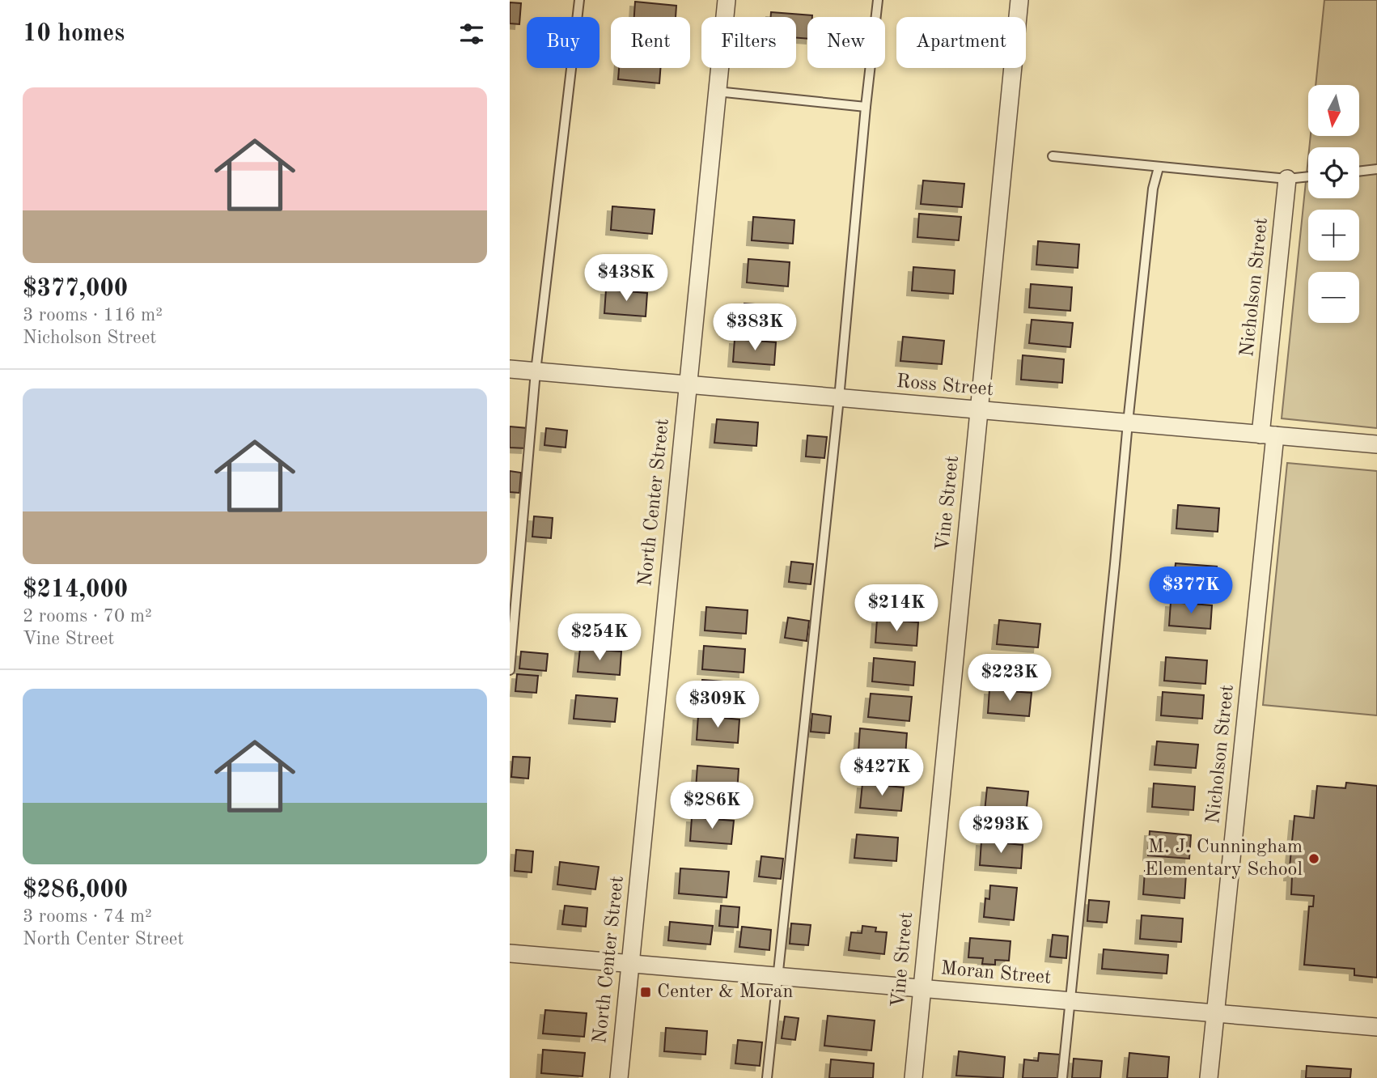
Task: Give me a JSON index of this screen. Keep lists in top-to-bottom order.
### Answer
{
  "streets": {
    "street": [
      "Nicholson Street",
      "Ross Street",
      "North Center Street",
      "Vine Street",
      "Moran Street"
    ]
  },
  "crossings": [
    ["Nicholson Street", "Ross Street"],
    ["Nicholson Street", "Moran Street"],
    ["Ross Street", "North Center Street"],
    ["Ross Street", "Vine Street"],
    ["North Center Street", "Moran Street"],
    ["Vine Street", "Moran Street"]
  ],
  "places": {
    "other": ["M. J. Cunningham Elementary School"],
    "transit": ["Center & Moran"]
  },
  "north": "bottom",
  "page": {
    "heading": "10 homes",
    "chip": [
      "Buy",
      "Rent",
      "Filters",
      "New",
      "Apartment"
    ],
    "list": [
      {
        "name": "$377,000",
        "note": "3 rooms · 116 m² · Nicholson Street"
      },
      {
        "name": "$214,000",
        "note": "2 rooms · 70 m² · Vine Street"
      },
      {
        "name": "$286,000",
        "note": "3 rooms · 74 m² · North Center Street"
      }
    ],
    "map_buttons": ["+", "−"],
    "price": [
      "$438K",
      "$383K",
      "$377K",
      "$214K",
      "$254K",
      "$223K",
      "$309K",
      "$427K",
      "$286K",
      "$293K"
    ]
  }
}
